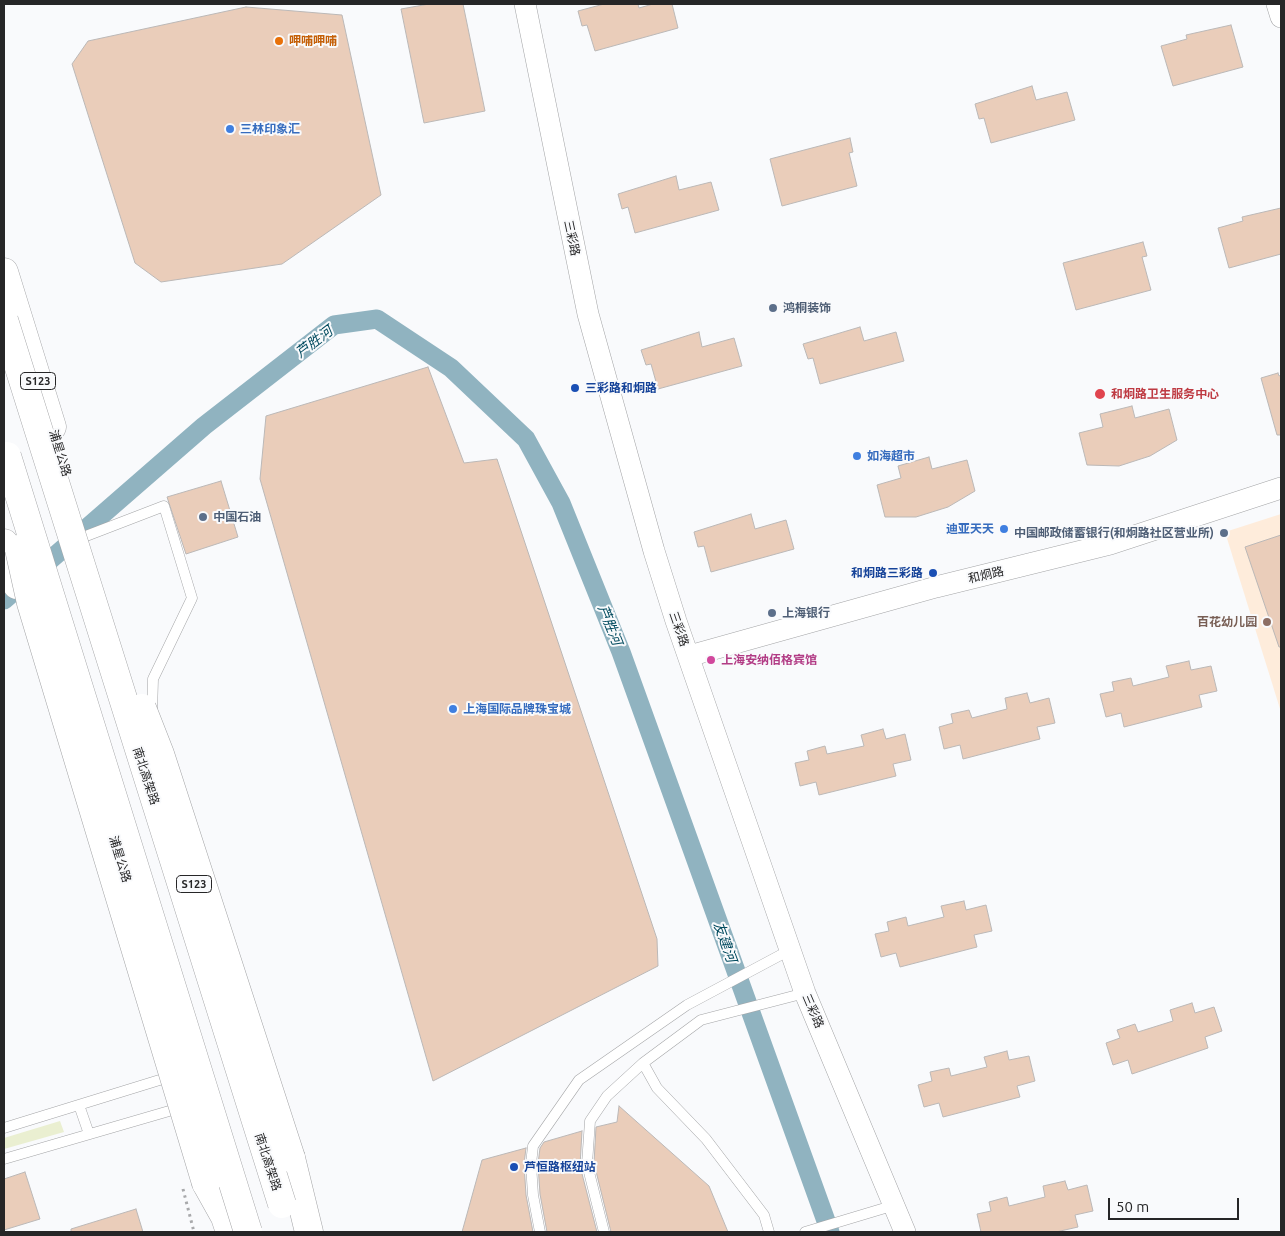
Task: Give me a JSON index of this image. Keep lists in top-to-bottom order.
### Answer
{
  "streets": {
    "main road": ["S123", "浦星公路", "南北高架路"],
    "street": ["三彩路", "和炯路"]
  },
  "crossings": [
    ["三彩路", "和炯路"]
  ],
  "water": ["芦胜河", "友建河"],
  "places": [
    "呷哺呷哺",
    "三林印象汇",
    "鸿桐装饰",
    "三彩路和炯路",
    "和炯路卫生服务中心",
    "如海超市",
    "中国石油",
    "迪亚天天",
    "中国邮政储蓄银行(和炯路社区营业所)",
    "和炯路三彩路",
    "上海银行",
    "百花幼儿园",
    "上海安纳佰格宾馆",
    "上海国际品牌珠宝城",
    "芦恒路枢纽站"
  ],
  "scale_bar": "50 m"
}
